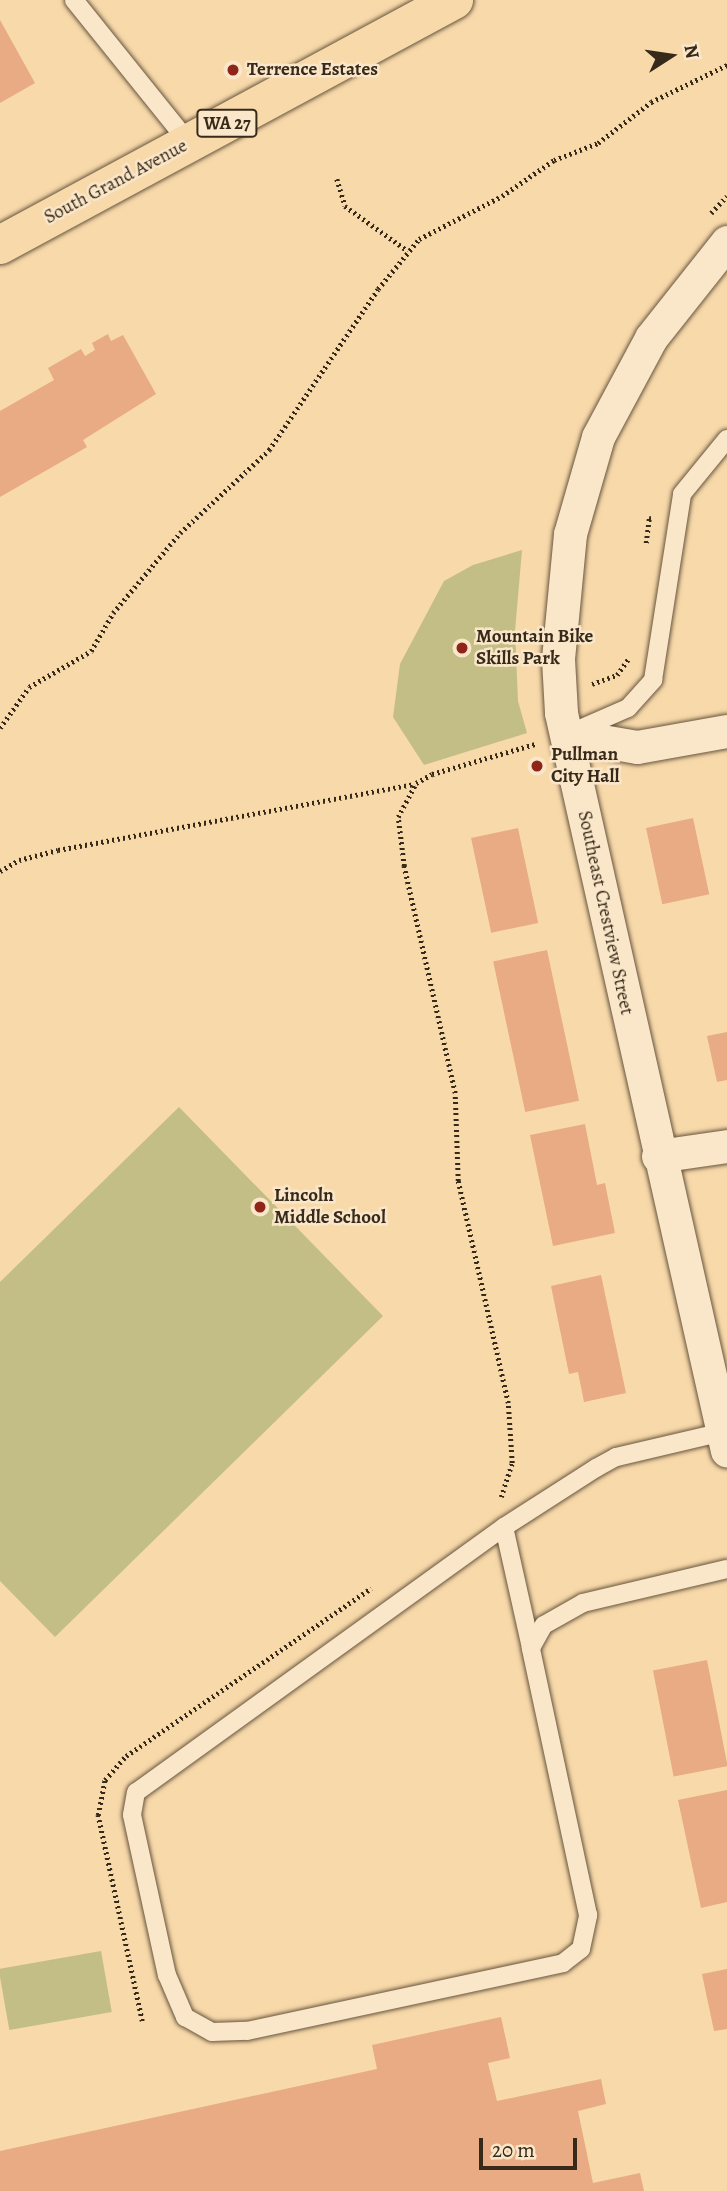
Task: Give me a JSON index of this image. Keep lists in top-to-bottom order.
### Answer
{
  "streets": {
    "main road": ["WA 27", "South Grand Avenue"],
    "street": ["Southeast Crestview Street"]
  },
  "places": [
    "Terrence Estates",
    "Mountain Bike Skills Park",
    "Pullman City Hall",
    "Lincoln Middle School"
  ],
  "scale_bar": "20 m",
  "north": "right"
}
